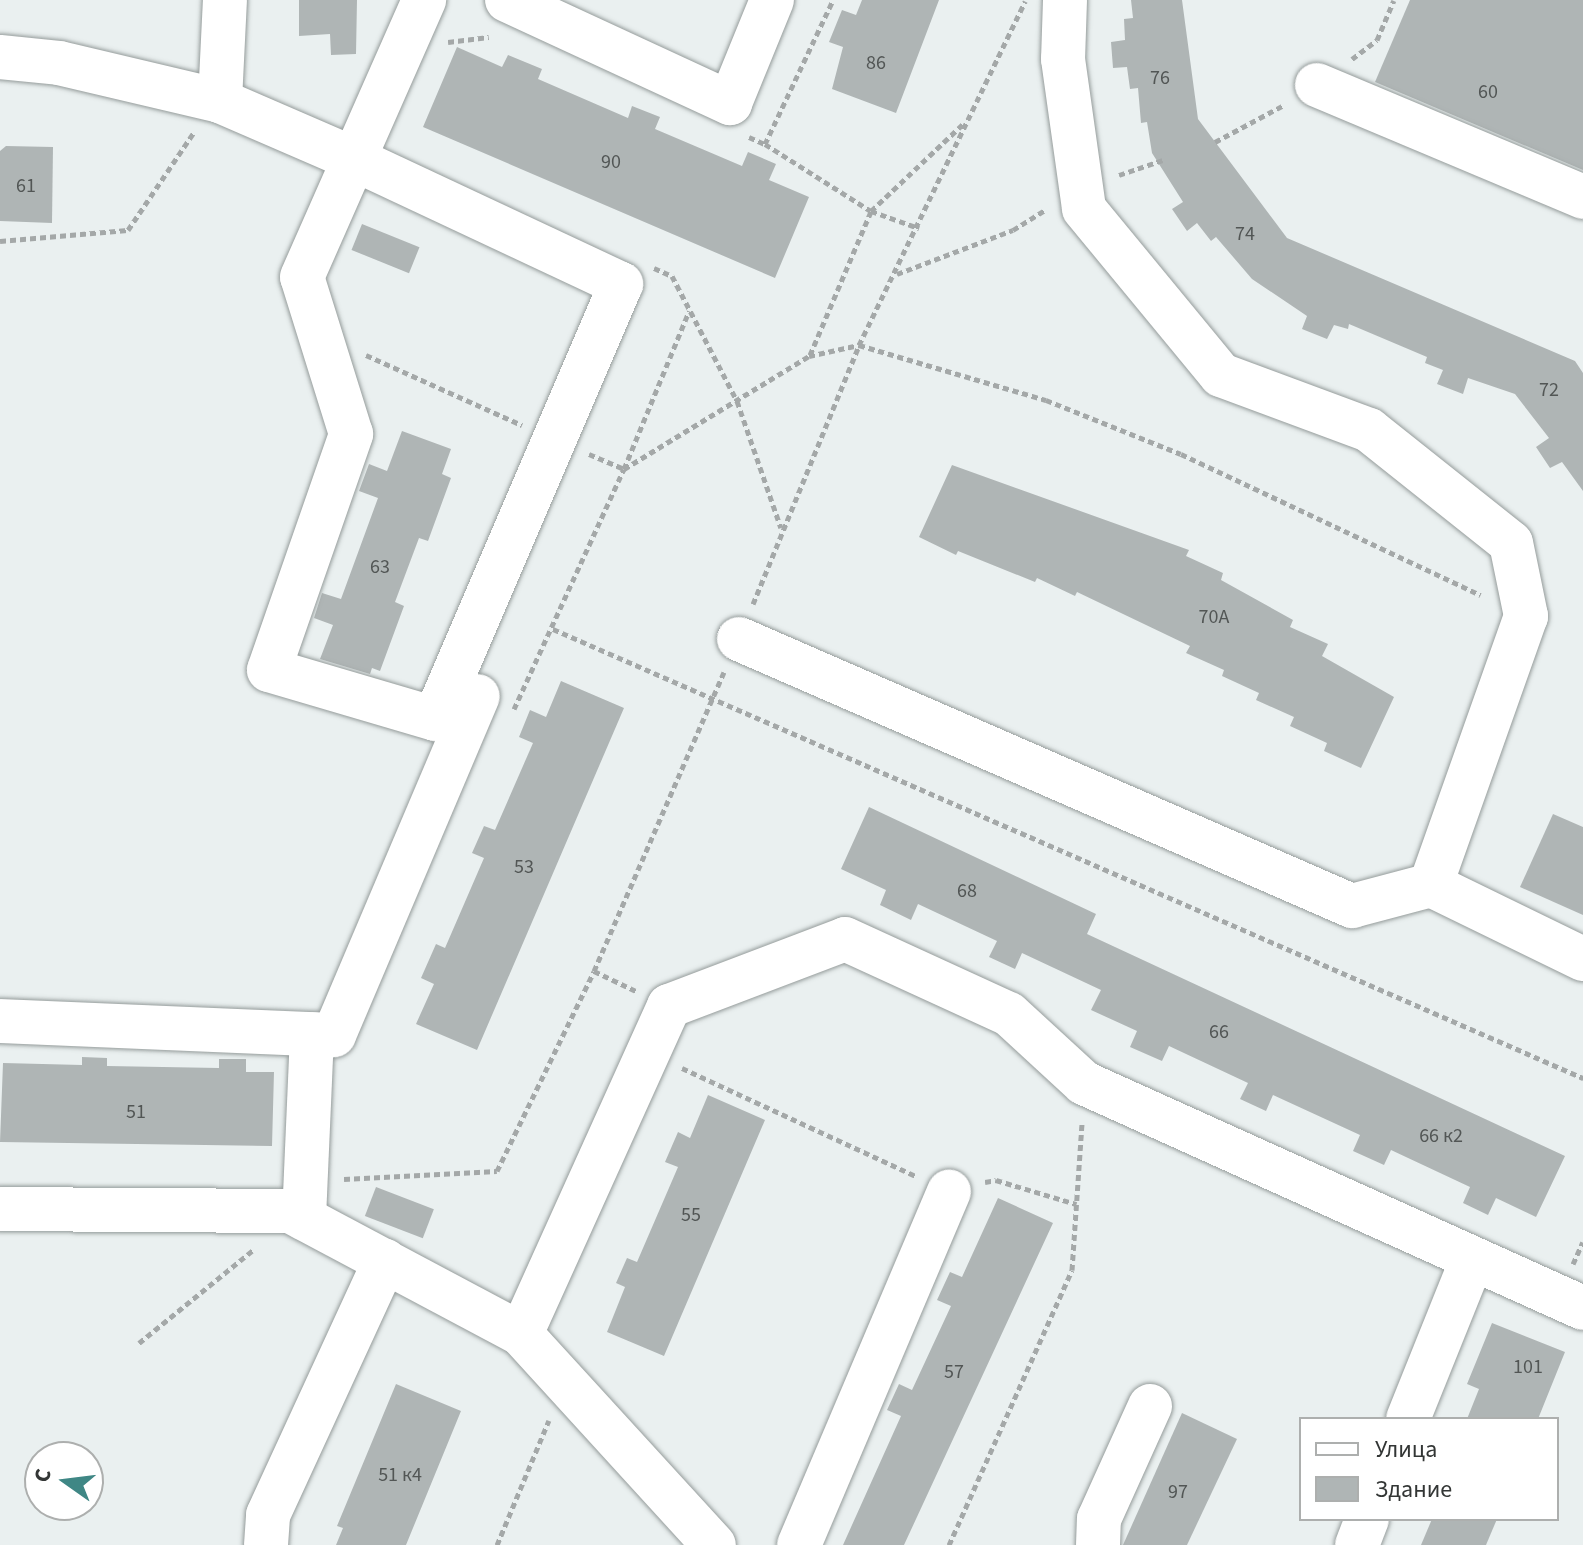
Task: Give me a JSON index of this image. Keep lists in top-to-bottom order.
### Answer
{
  "house_numbers": [
    "86",
    "76",
    "60",
    "90",
    "61",
    "74",
    "72",
    "63",
    "70А",
    "53",
    "68",
    "66",
    "51",
    "66 к2",
    "55",
    "101",
    "57",
    "51 к4",
    "97"
  ],
  "legend": ["Улица", "Здание"],
  "north": "left"
}
